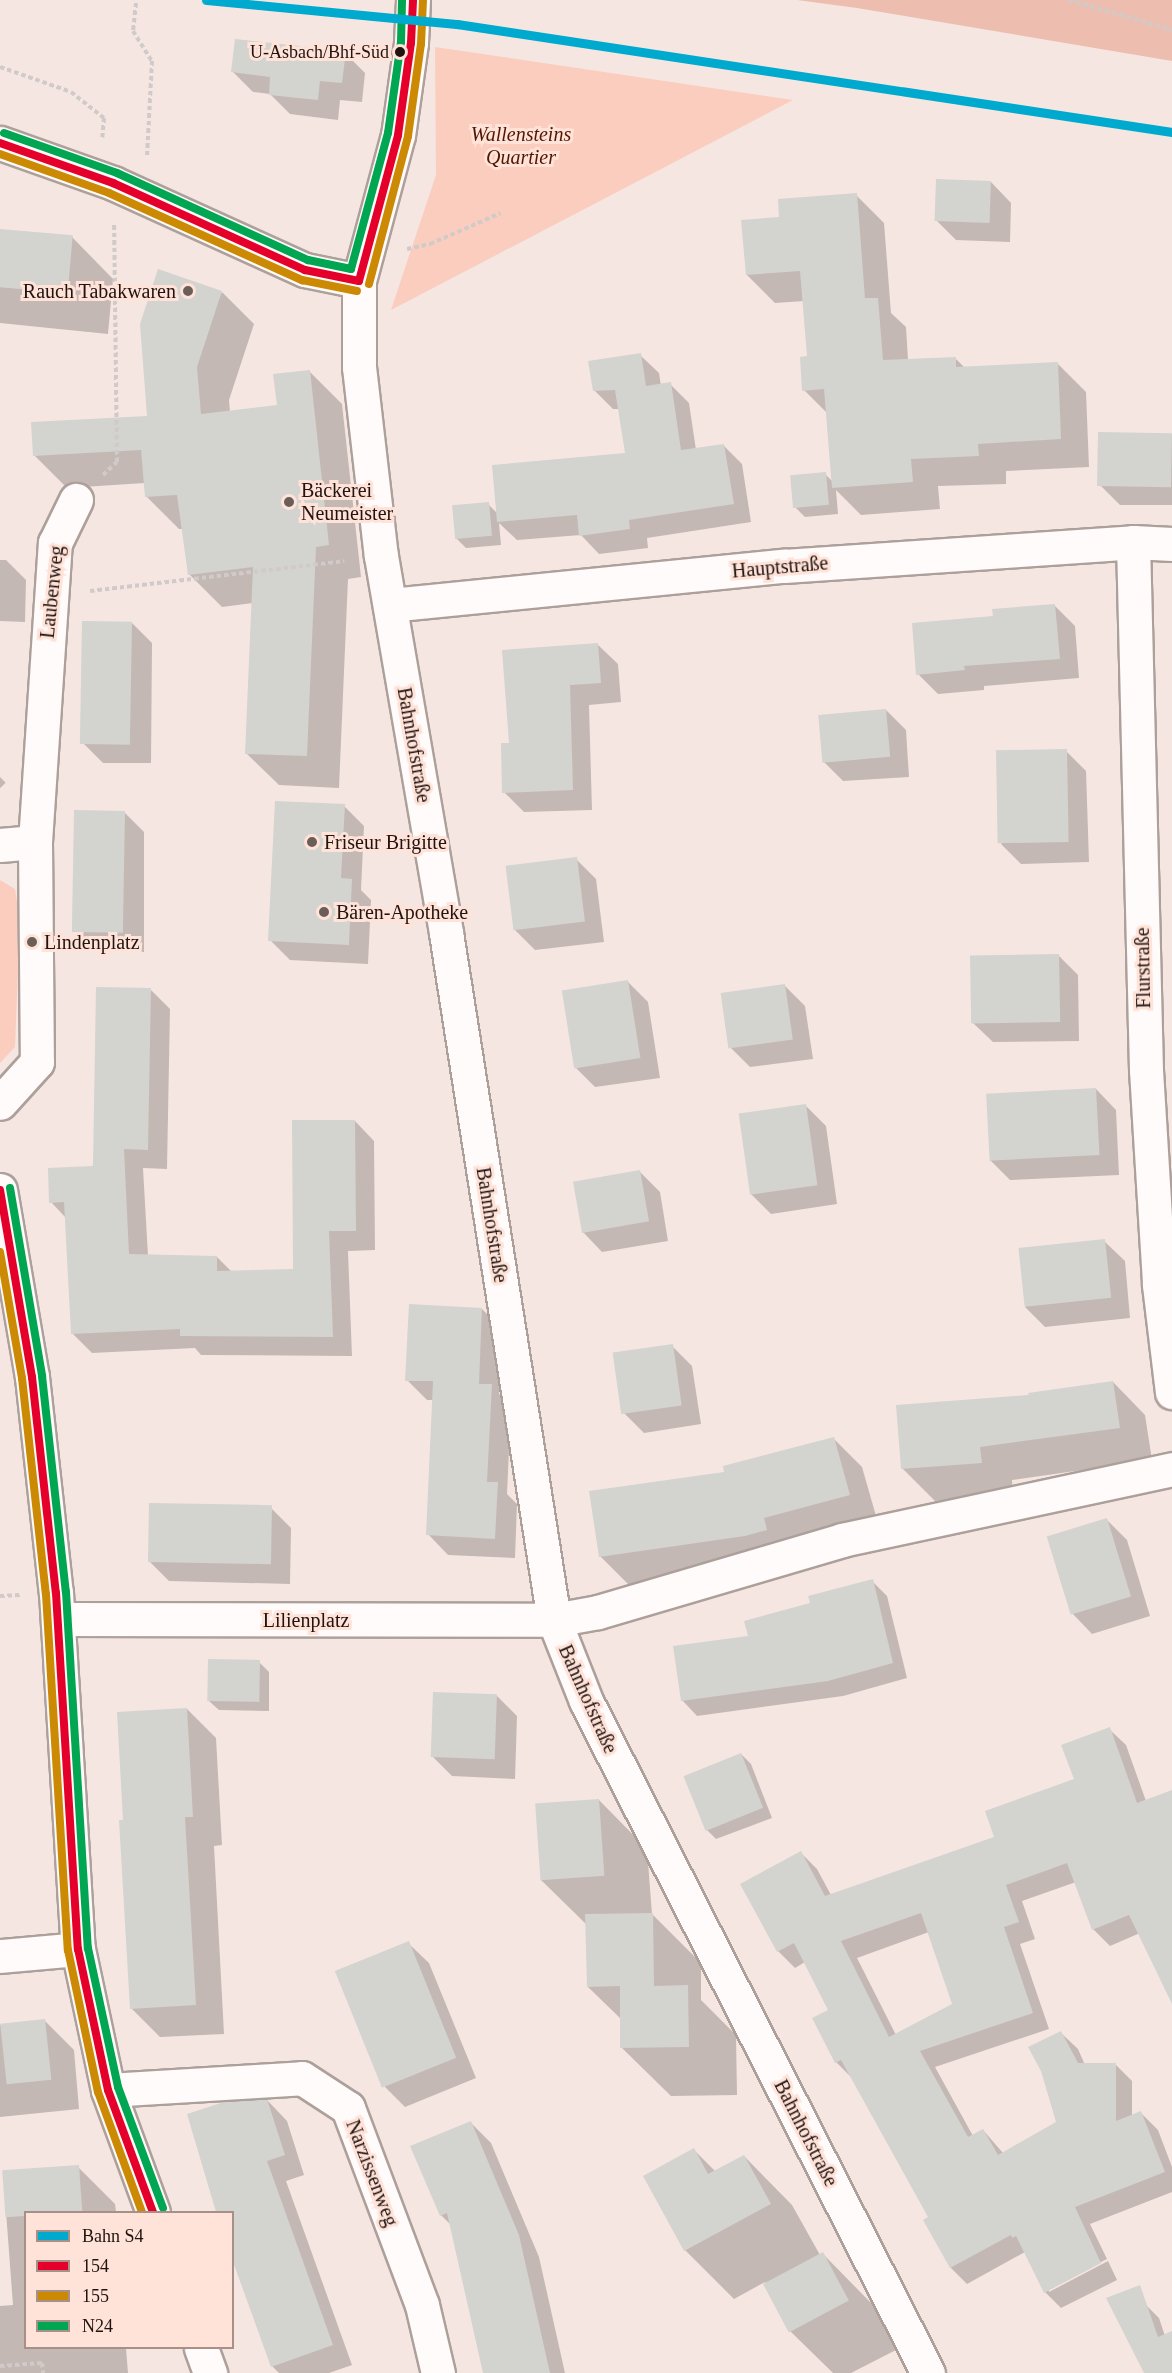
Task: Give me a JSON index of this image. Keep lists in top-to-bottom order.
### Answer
{
  "streets": {
    "street": [
      "Hauptstraße",
      "Laubenweg",
      "Bahnhofstraße",
      "Flurstraße",
      "Lilienplatz",
      "Narzissenweg"
    ]
  },
  "crossings": [
    ["Hauptstraße", "Bahnhofstraße"],
    ["Hauptstraße", "Flurstraße"],
    ["Bahnhofstraße", "Lilienplatz"]
  ],
  "parks": ["Wallensteins Quartier"],
  "places": [
    "U-Asbach/Bhf-Süd",
    "Rauch Tabakwaren",
    "Bäckerei Neumeister",
    "Friseur Brigitte",
    "Bären-Apotheke",
    "Lindenplatz"
  ],
  "lines": [
    "rail line S4",
    "transit line 154",
    "transit line 155",
    "transit line N24"
  ],
  "legend": [
    "Bahn S4",
    "154",
    "155",
    "N24"
  ]
}
